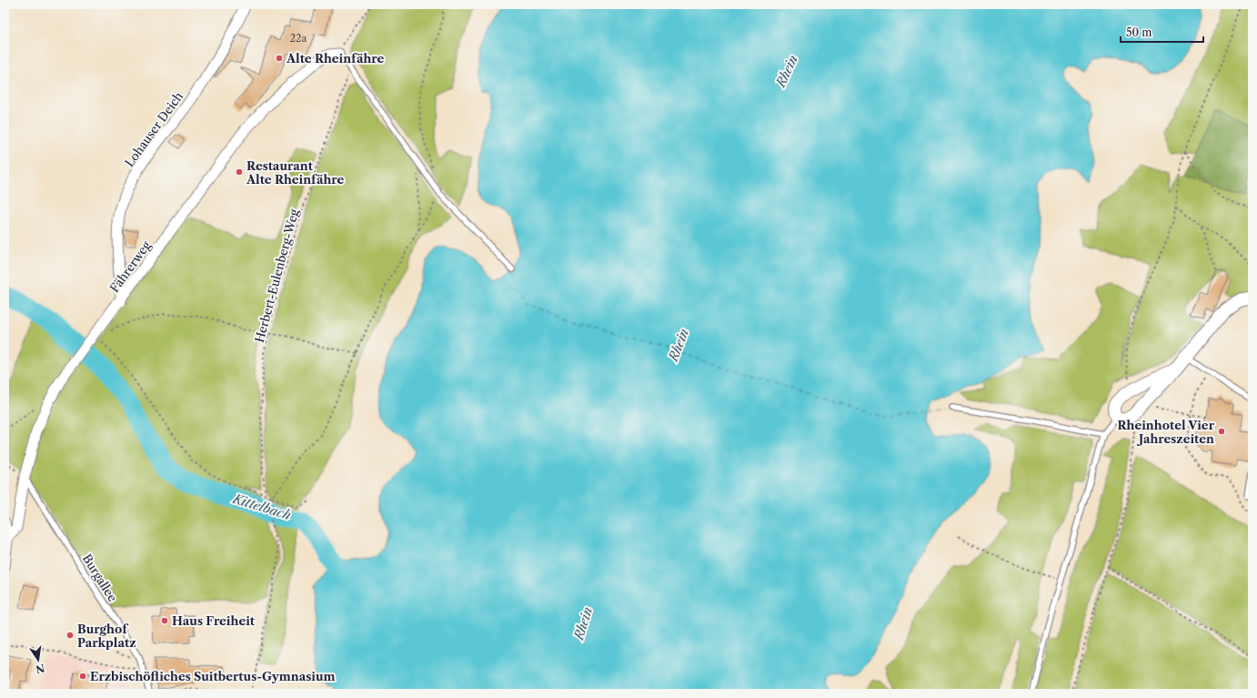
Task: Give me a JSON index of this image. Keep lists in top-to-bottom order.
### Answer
{
  "streets": {
    "street": ["Lohauser Deich", "Fährerweg"],
    "lane": ["Burgallee"],
    "path": ["Herbert-Eulenberg-Weg"]
  },
  "crossings": [
    ["Lohauser Deich", "Fährerweg"],
    ["Fährerweg", "Burgallee"]
  ],
  "water": ["Rhein", "Kittelbach"],
  "places": [
    "Alte Rheinfähre",
    "Restaurant Alte Rheinfähre",
    "Rheinhotel Vier Jahreszeiten",
    "Haus Freiheit",
    "Burghof Parkplatz",
    "Erzbischöfliches Suitbertus-Gymnasium"
  ],
  "house_numbers": ["22a"],
  "scale_bar": "50 m",
  "north": "bottom"
}
